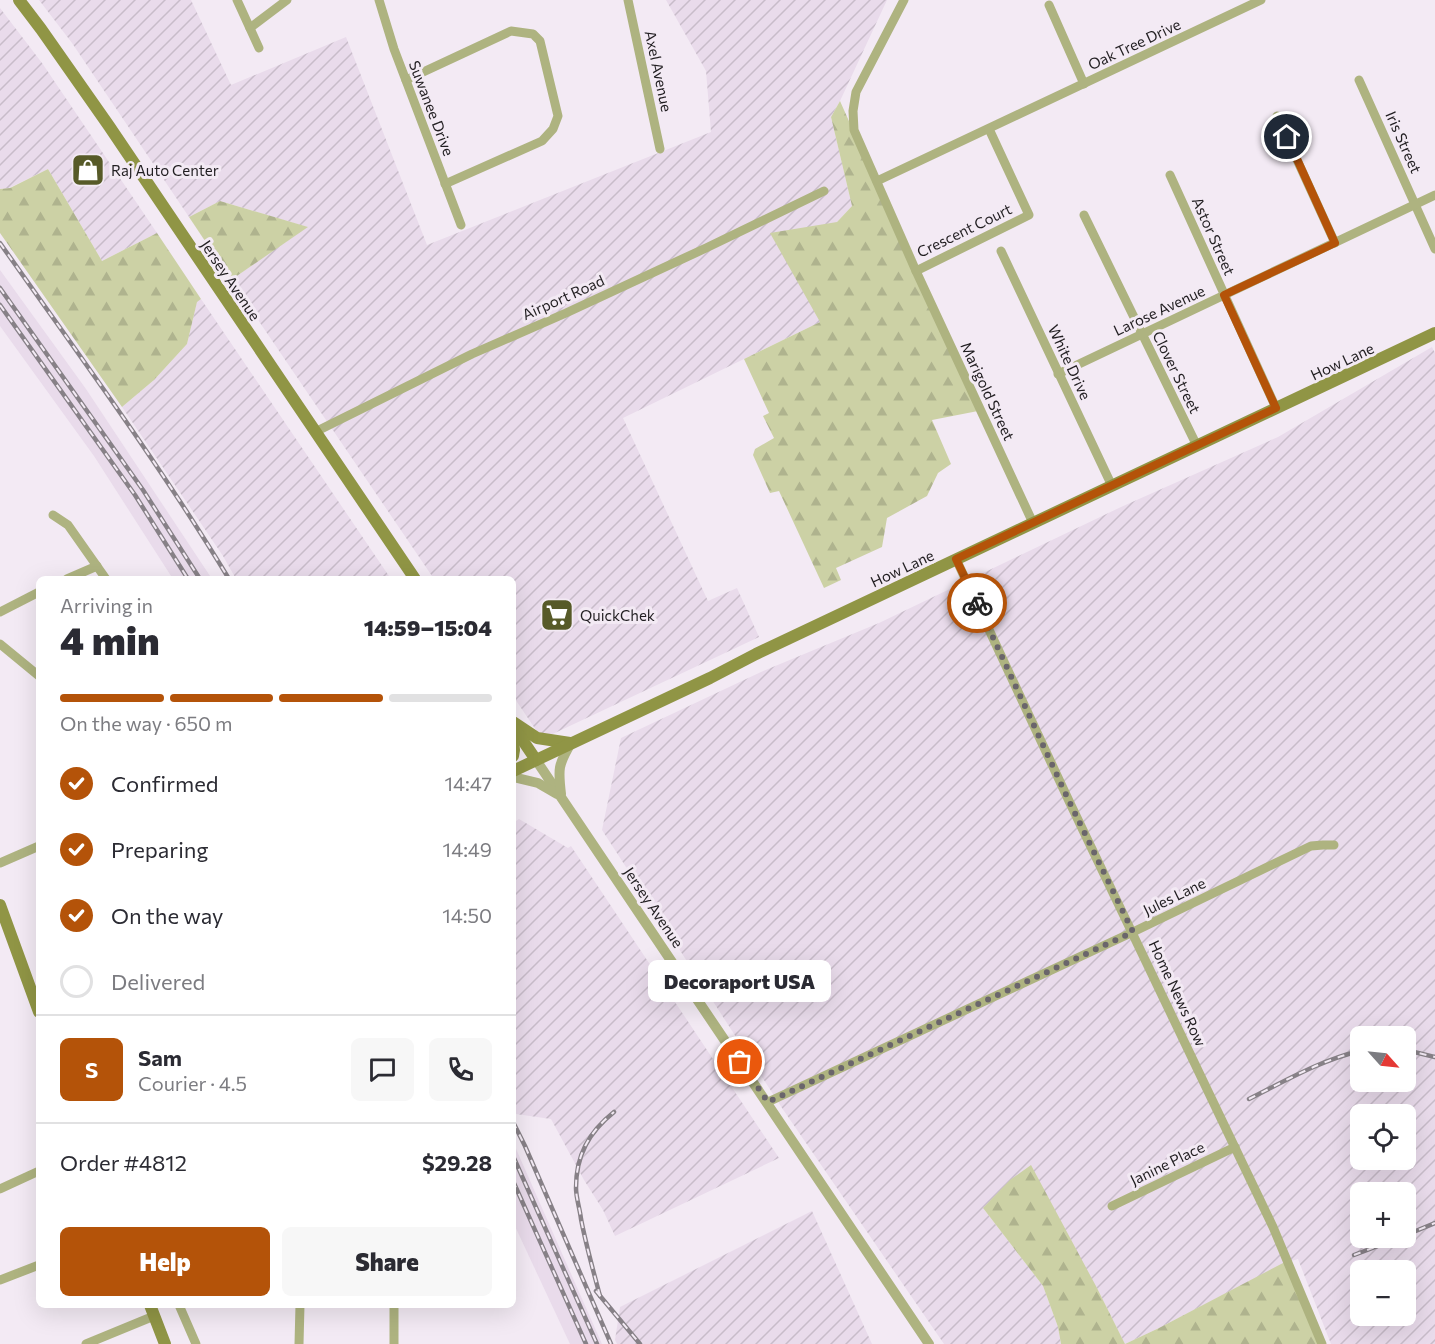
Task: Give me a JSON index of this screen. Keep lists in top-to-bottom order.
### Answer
{
  "streets": {
    "main road": ["Jersey Avenue", "How Lane"],
    "street": [
      "Oak Tree Drive",
      "Axel Avenue",
      "Suwanee Drive",
      "Iris Street",
      "Crescent Court",
      "Astor Street",
      "Airport Road",
      "Larose Avenue",
      "White Drive",
      "Clover Street",
      "Marigold Street",
      "Jules Lane",
      "Home News Row",
      "Janine Place"
    ]
  },
  "crossings": [
    ["Iris Street", "Larose Avenue"],
    ["Crescent Court", "Marigold Street"],
    ["Astor Street", "Larose Avenue"],
    ["Astor Street", "How Lane"],
    ["Jersey Avenue", "Airport Road"],
    ["Jersey Avenue", "How Lane"],
    ["Jersey Avenue", "Jules Lane"],
    ["Larose Avenue", "White Drive"],
    ["Larose Avenue", "Clover Street"],
    ["How Lane", "White Drive"],
    ["How Lane", "Clover Street"],
    ["How Lane", "Marigold Street"],
    ["How Lane", "Home News Row"],
    ["Jules Lane", "Home News Row"],
    ["Home News Row", "Janine Place"]
  ],
  "places": {
    "shop": ["Raj Auto Center"],
    "supermarket": ["QuickChek"],
    "other": ["Decoraport USA"]
  },
  "north": "bottom right",
  "page": {
    "heading": ["4 min", "Arriving in", "14:59–15:04"],
    "panel": [
      "Sam",
      "Courier · 4.5",
      "Order #4812",
      "$29.28"
    ],
    "bar": "On the way · 650 m",
    "list": [
      ["Confirmed", "14:47"],
      ["Preparing", "14:49"],
      ["On the way", "14:50"],
      "Delivered"
    ],
    "bubble": "Decoraport USA",
    "map_buttons": ["+", "−"],
    "round": "S",
    "buttons": ["Help", "Share"]
  }
}
